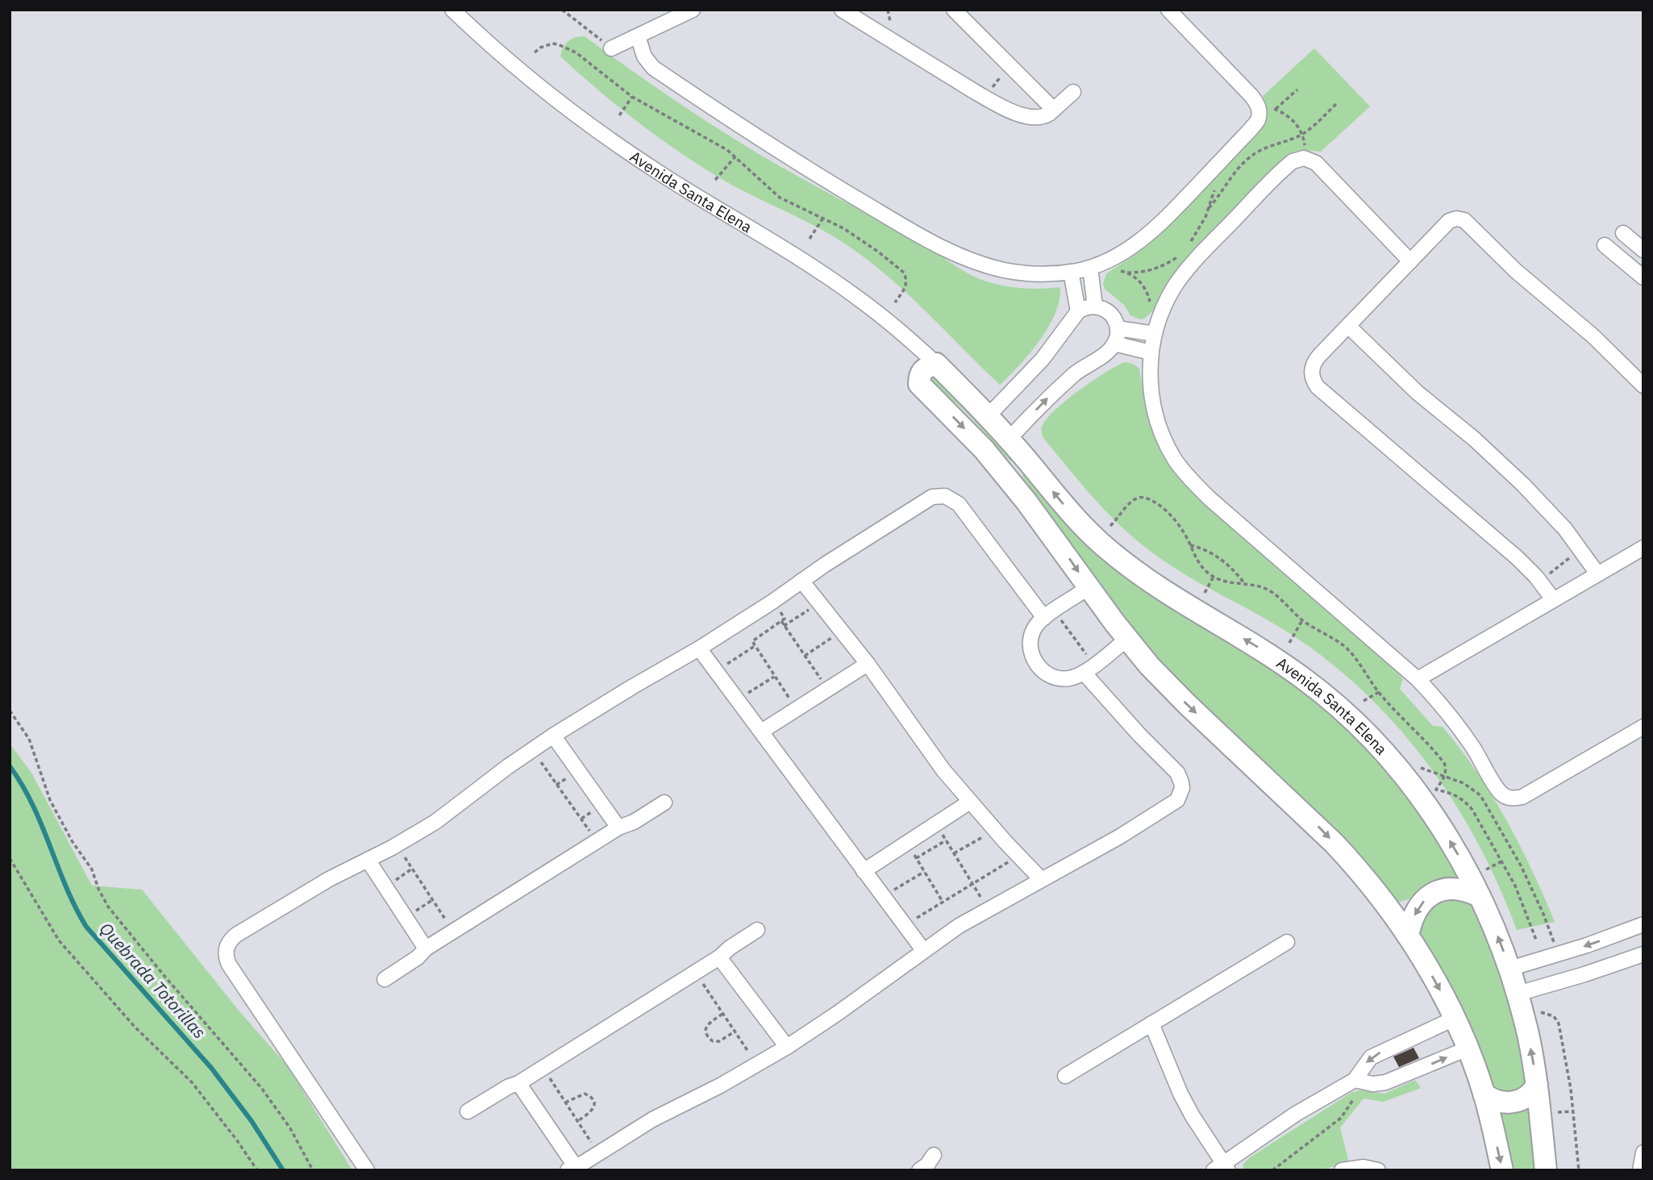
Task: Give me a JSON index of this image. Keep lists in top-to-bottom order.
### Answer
{
  "streets": {
    "street": ["Avenida Santa Elena"]
  },
  "water": ["Quebrada Totorillas"]
}
